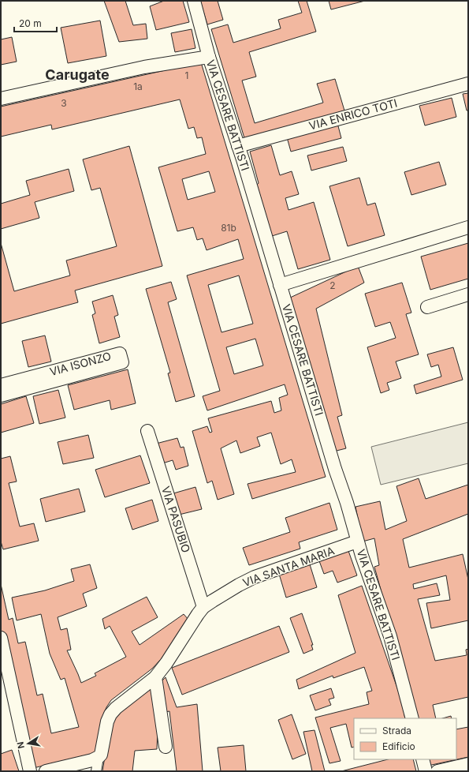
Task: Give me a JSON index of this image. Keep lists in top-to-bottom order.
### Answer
{
  "streets": {
    "street": [
      "VIA ENRICO TOTI",
      "VIA CESARE BATTISTI",
      "VIA ISONZO",
      "VIA PASUBIO",
      "VIA SANTA MARIA"
    ]
  },
  "crossings": [
    ["VIA ENRICO TOTI", "VIA CESARE BATTISTI"],
    ["VIA CESARE BATTISTI", "VIA SANTA MARIA"],
    ["VIA PASUBIO", "VIA SANTA MARIA"]
  ],
  "districts": ["Carugate"],
  "house_numbers": [
    "1",
    "1a",
    "3",
    "81b",
    "2"
  ],
  "legend": ["Strada", "Edificio"],
  "scale_bar": "20 m",
  "north": "left"
}
